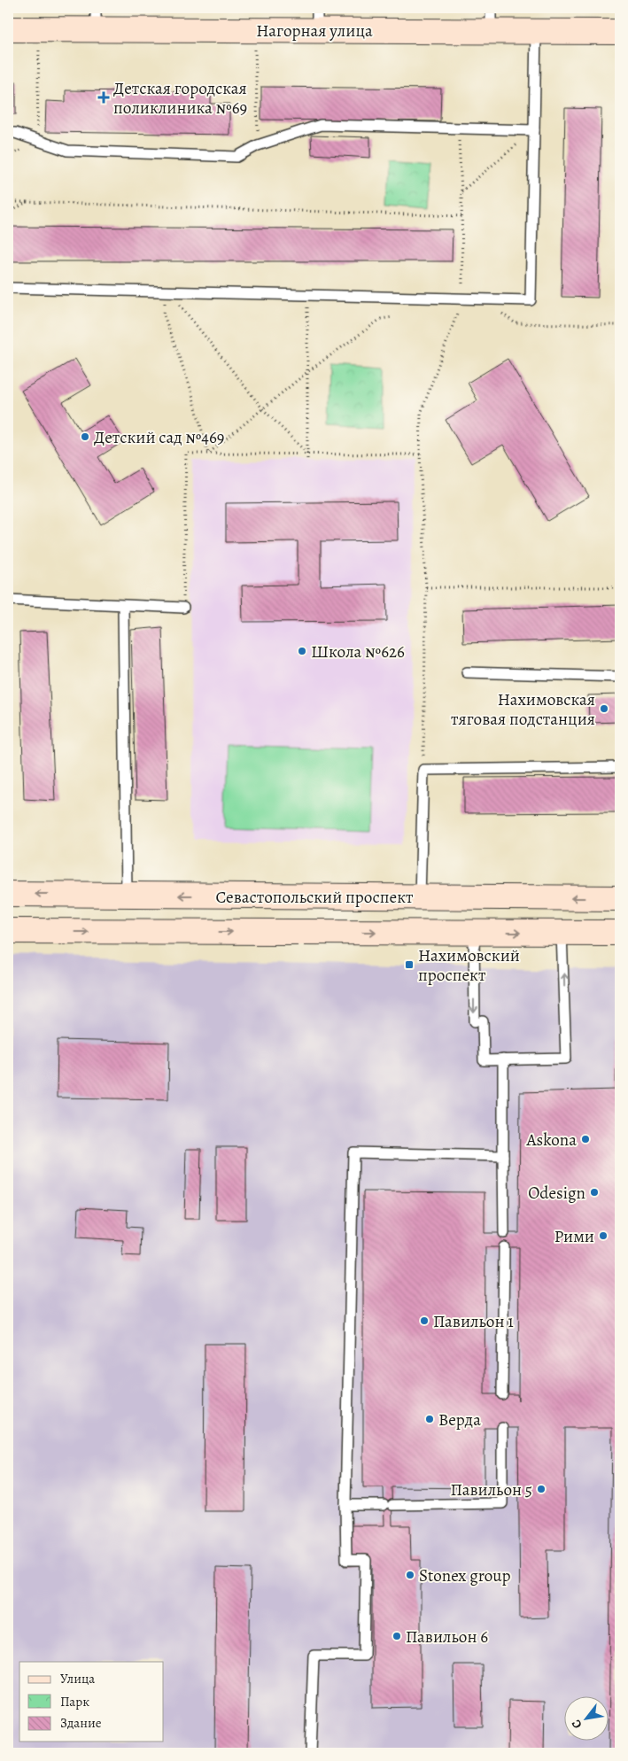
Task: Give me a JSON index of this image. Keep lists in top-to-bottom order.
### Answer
{
  "streets": {
    "main road": ["Нагорная улица", "Севастопольский проспект"]
  },
  "places": {
    "health": ["Детская городская поликлиника №69"],
    "other": [
      "Детский сад №469",
      "Школа №626",
      "Нахимовская тяговая подстанция",
      "Askona",
      "Odesign",
      "Рими",
      "Павильон 1",
      "Верда",
      "Павильон 5",
      "Stonex group",
      "Павильон 6"
    ],
    "transit": ["Нахимовский проспект"]
  },
  "legend": ["Улица", "Парк", "Здание"],
  "north": "bottom left"
}
